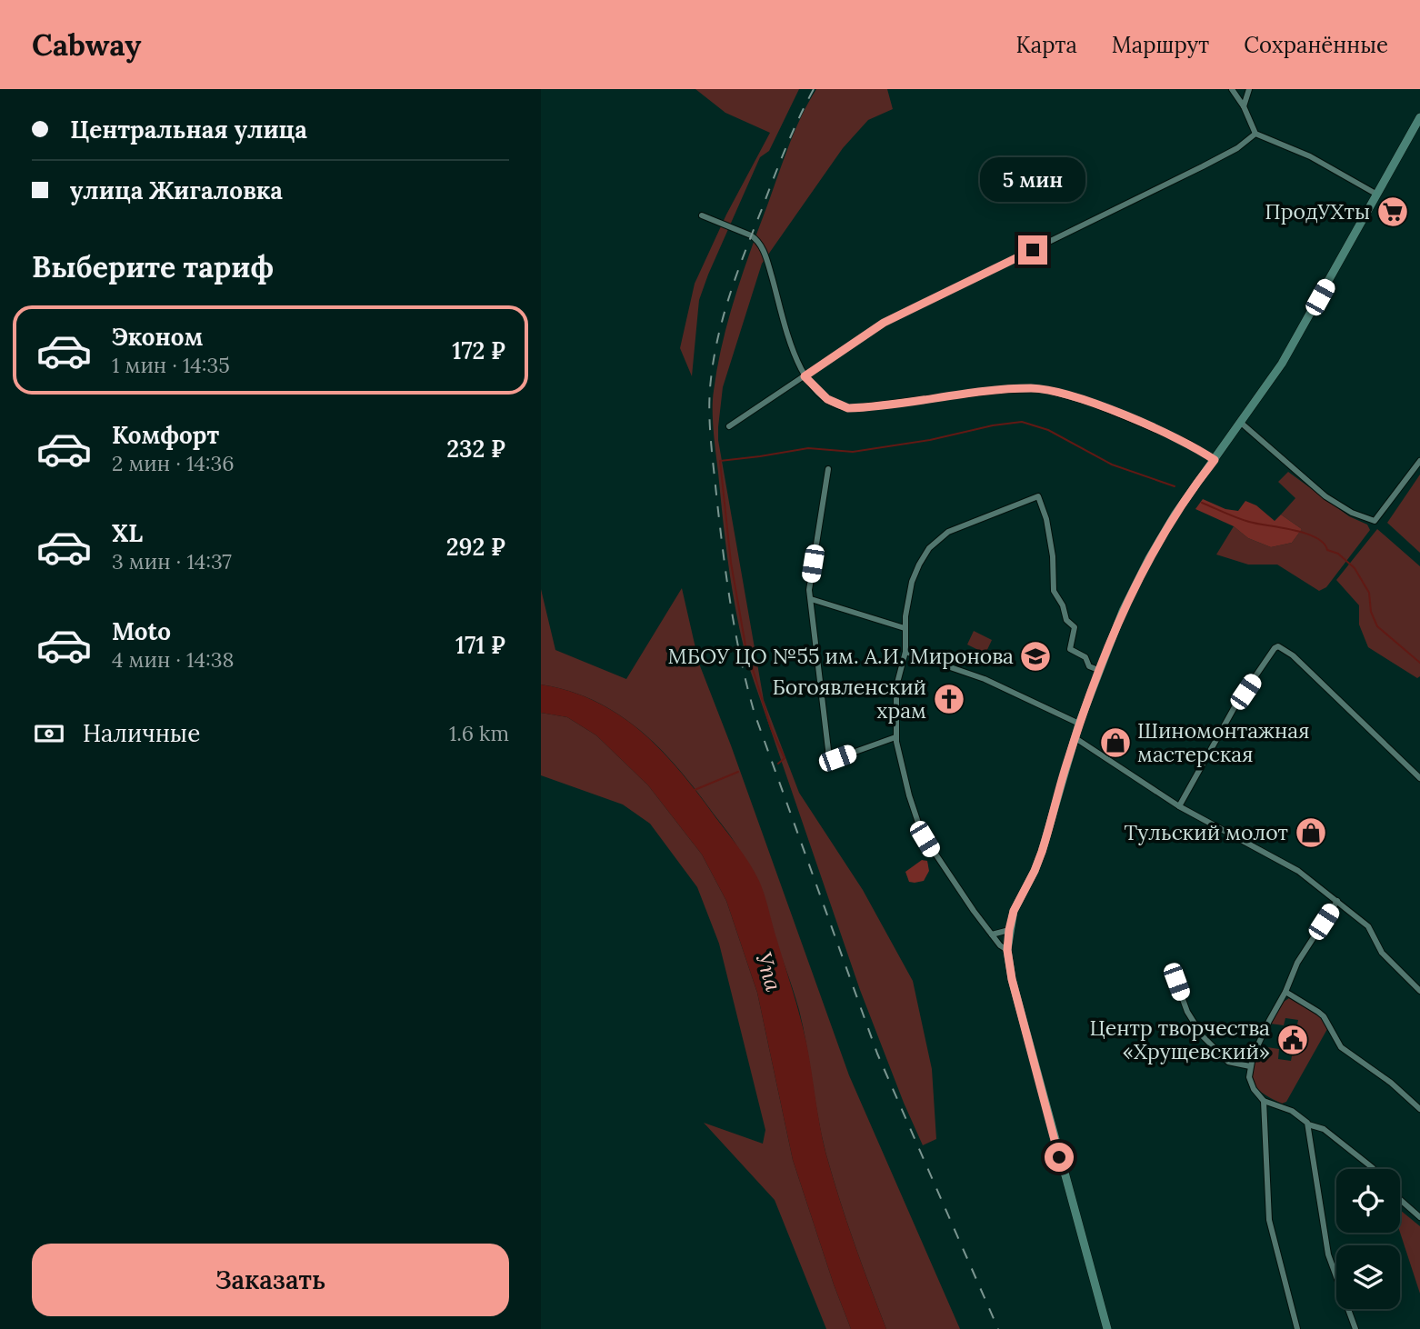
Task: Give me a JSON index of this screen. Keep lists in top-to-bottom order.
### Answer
{
  "water": ["Упа"],
  "places": {
    "supermarket": ["ПродУХты"],
    "school or university": ["МБОУ ЦО №55 им. А.И. Миронова"],
    "church": ["Богоявленский храм"],
    "shop": ["Шиномонтажная мастерская", "Тульский молот"],
    "public building": ["Центр творчества «Хрущевский»"]
  },
  "page": {
    "header": "Cabway",
    "nav": ["Карта", "Маршрут", "Сохранённые"],
    "banner": ["Центральная улица", "улица Жигаловка"],
    "bubble": "5 мин",
    "heading": "Выберите тариф",
    "list": [
      {
        "name": "Эконом",
        "note": "1 мин · 14:35",
        "value": "172 ₽"
      },
      {
        "name": "Комфорт",
        "note": "2 мин · 14:36",
        "value": "232 ₽"
      },
      {
        "name": "XL",
        "note": "3 мин · 14:37",
        "value": "292 ₽"
      },
      {
        "name": "Moto",
        "note": "4 мин · 14:38",
        "value": "171 ₽"
      }
    ],
    "pay": ["Наличные", "1.6 km"],
    "buttons": "Заказать"
  }
}
